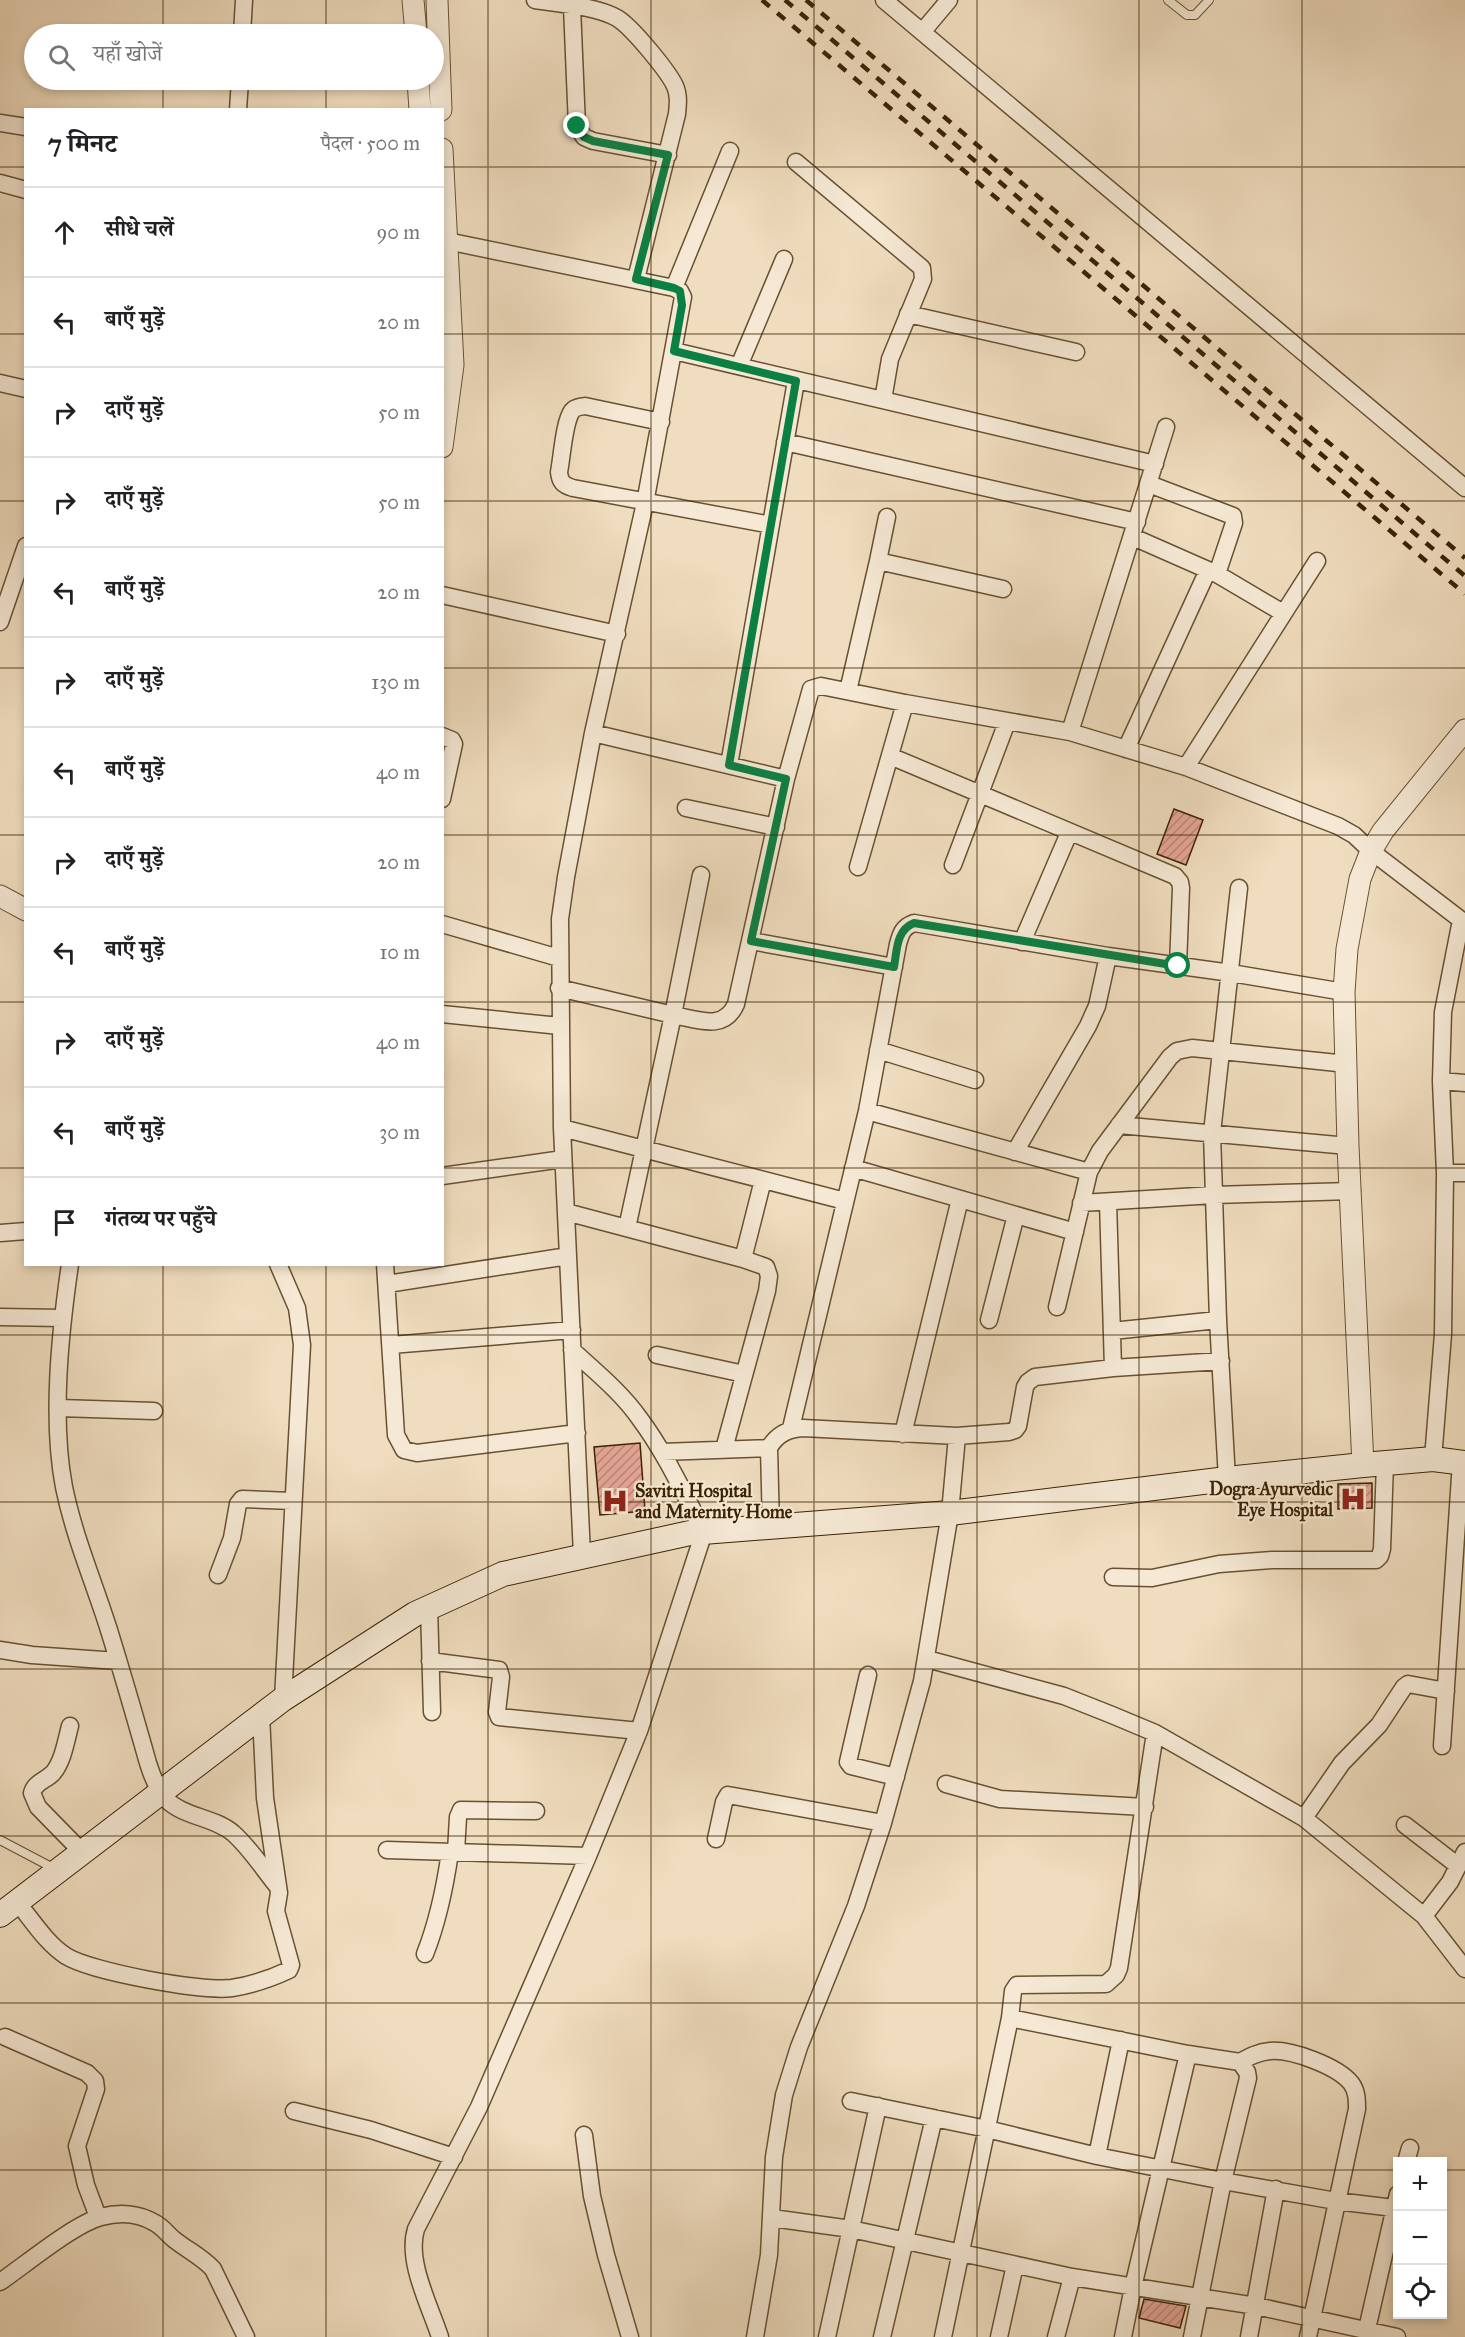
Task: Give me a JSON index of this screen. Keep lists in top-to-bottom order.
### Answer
{
  "places": {
    "hospital": ["Dogra Ayurvedic Eye Hospital", "Savitri Hospital and Maternity Home"]
  },
  "page": {
    "search": "यहाँ खोजें",
    "heading": ["7 मिनट", "पैदल · 500 m"],
    "list": [
      ["सीधे चलें", "90 m"],
      ["बाएँ मुड़ें", "20 m"],
      ["दाएँ मुड़ें", "50 m"],
      ["दाएँ मुड़ें", "50 m"],
      ["बाएँ मुड़ें", "20 m"],
      ["दाएँ मुड़ें", "130 m"],
      ["बाएँ मुड़ें", "40 m"],
      ["दाएँ मुड़ें", "20 m"],
      ["बाएँ मुड़ें", "10 m"],
      ["दाएँ मुड़ें", "40 m"],
      ["बाएँ मुड़ें", "30 m"],
      "गंतव्य पर पहुँचे"
    ],
    "map_buttons": ["+", "−"]
  }
}
